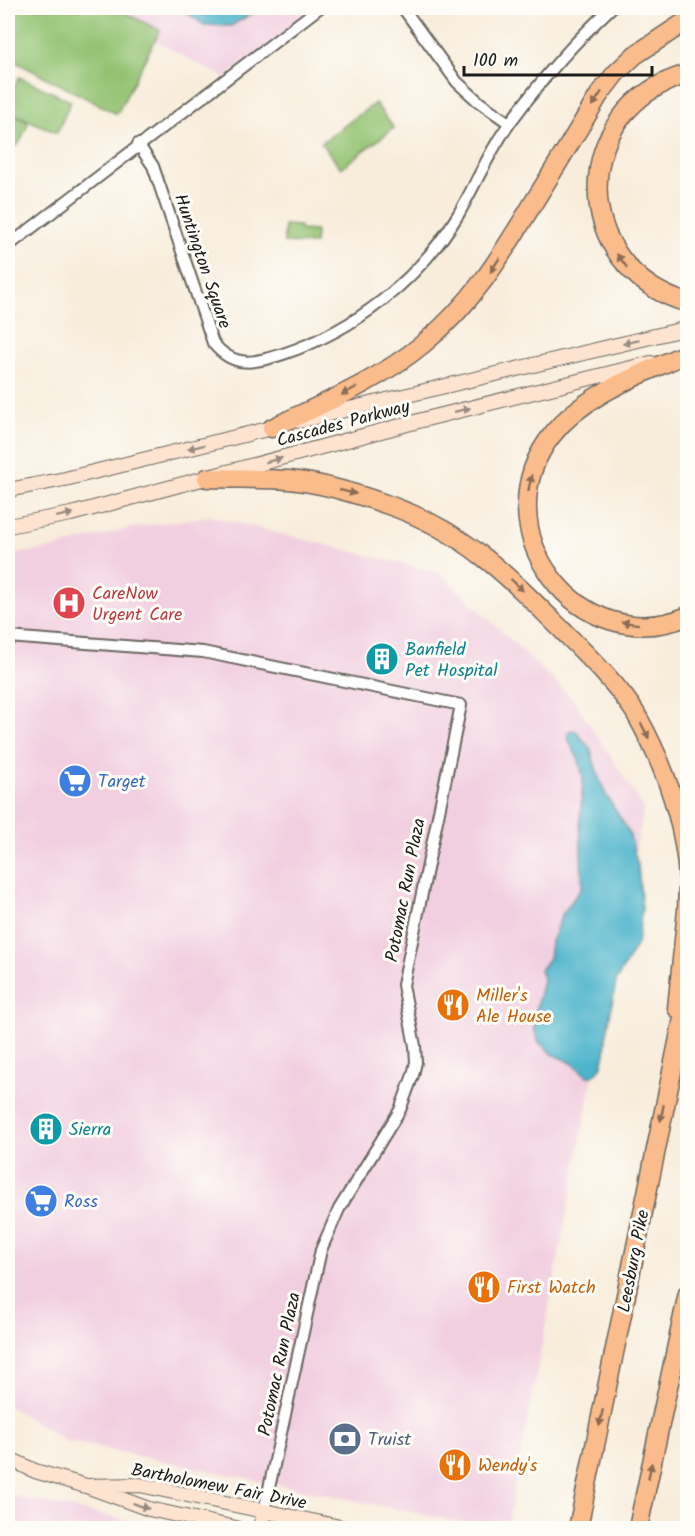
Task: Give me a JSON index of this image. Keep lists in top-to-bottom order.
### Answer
{
  "streets": {
    "highway": ["Leesburg Pike"],
    "main road": ["Cascades Parkway", "Bartholomew Fair Drive"],
    "street": ["Huntington Square", "Potomac Run Plaza"]
  },
  "crossings": [
    ["Potomac Run Plaza", "Bartholomew Fair Drive"]
  ],
  "places": {
    "hospital": ["CareNow Urgent Care"],
    "building": ["Banfield Pet Hospital", "Sierra"],
    "supermarket": ["Target", "Ross"],
    "restaurant": ["Miller's Ale House", "First Watch", "Wendy's"],
    "bank": ["Truist"]
  },
  "scale_bar": "100 m"
}
